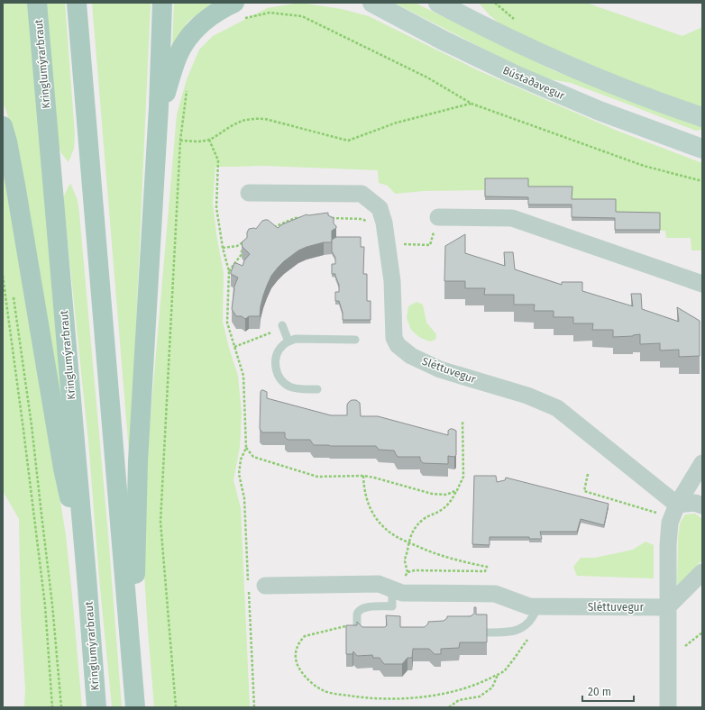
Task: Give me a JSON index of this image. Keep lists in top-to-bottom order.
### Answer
{
  "streets": {
    "main road": ["Kringlumýrarbraut", "Bústaðavegur"],
    "street": ["Sléttuvegur"]
  },
  "scale_bar": "20 m"
}
